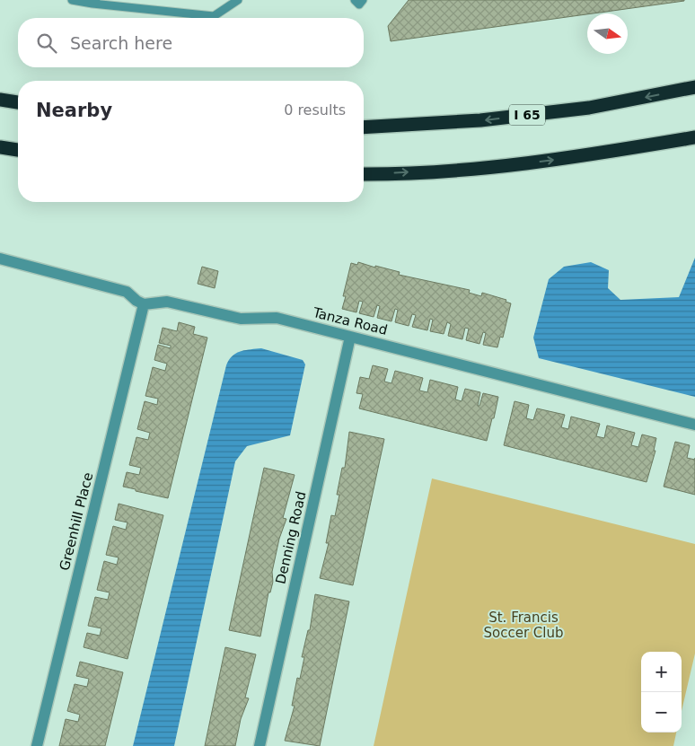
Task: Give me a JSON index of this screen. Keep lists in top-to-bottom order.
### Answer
{
  "streets": {
    "highway": ["I 65"],
    "street": ["Tanza Road", "Greenhill Place", "Denning Road"]
  },
  "crossings": [
    ["Tanza Road", "Greenhill Place"],
    ["Tanza Road", "Denning Road"]
  ],
  "parks": ["St. Francis Soccer Club"],
  "north": "right",
  "page": {
    "search": "Search here",
    "heading": ["Nearby", "0 results"],
    "map_buttons": ["+", "−"]
  }
}
